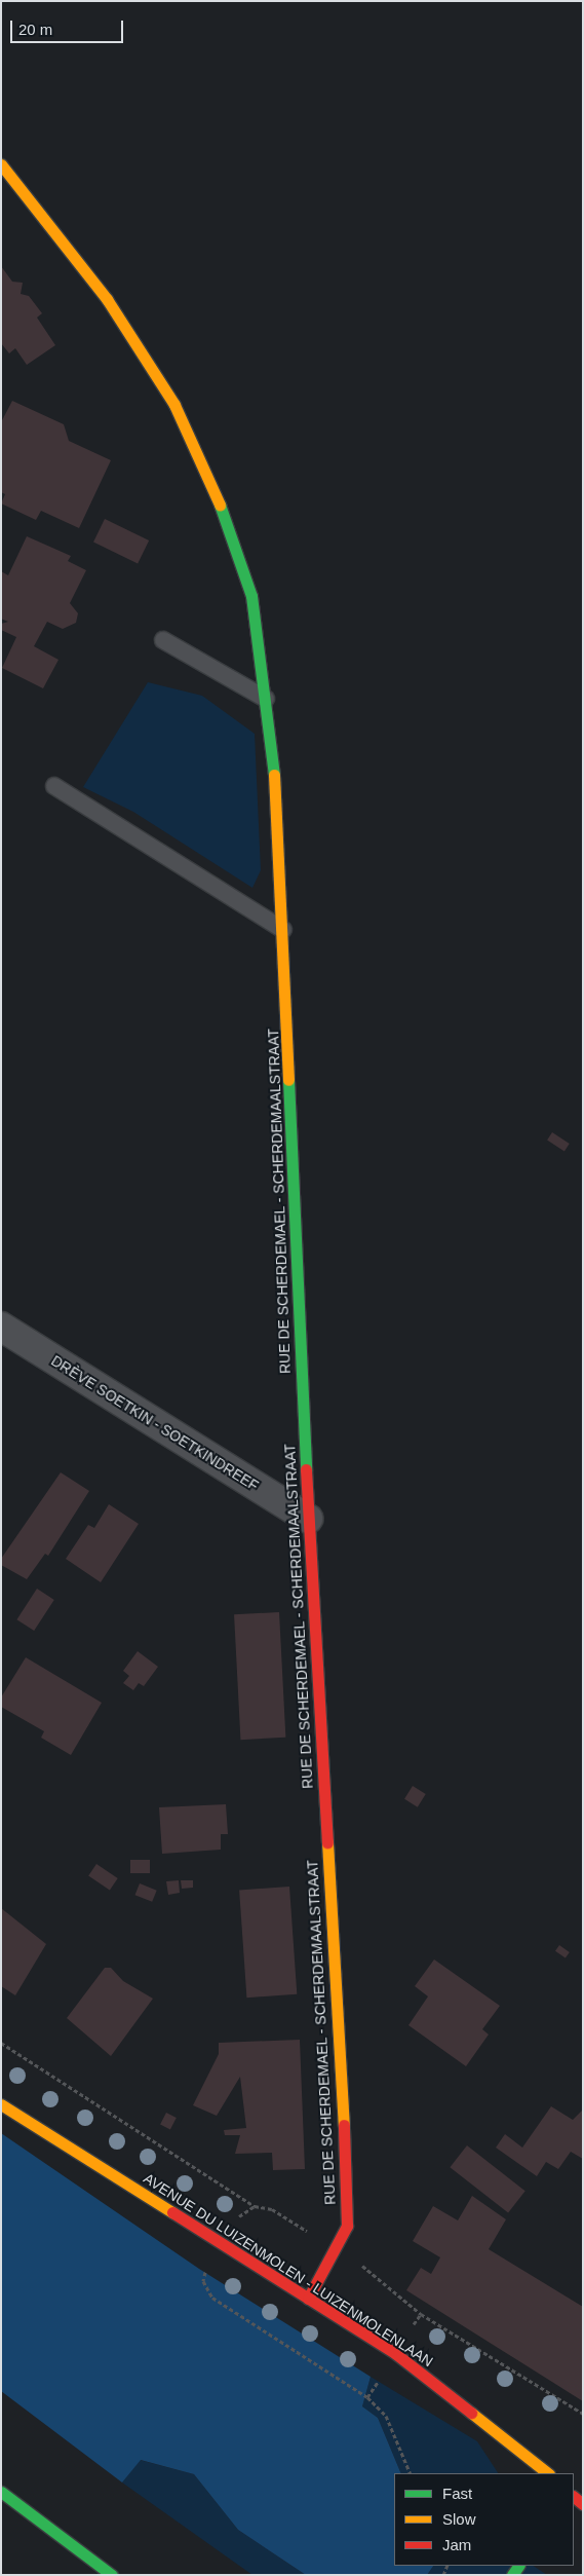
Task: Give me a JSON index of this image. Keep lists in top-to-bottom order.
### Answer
{
  "streets": {
    "main road": ["RUE DE SCHERDEMAEL - SCHERDEMAALSTRAAT", "AVENUE DU LUIZENMOLEN - LUIZENMOLENLAAN"],
    "street": ["DRÈVE SOETKIN - SOETKINDREEF"]
  },
  "crossings": [
    ["RUE DE SCHERDEMAEL - SCHERDEMAALSTRAAT", "DRÈVE SOETKIN - SOETKINDREEF"],
    ["RUE DE SCHERDEMAEL - SCHERDEMAALSTRAAT", "AVENUE DU LUIZENMOLEN - LUIZENMOLENLAAN"]
  ],
  "legend": ["Fast", "Slow", "Jam"],
  "scale_bar": "20 m"
}
